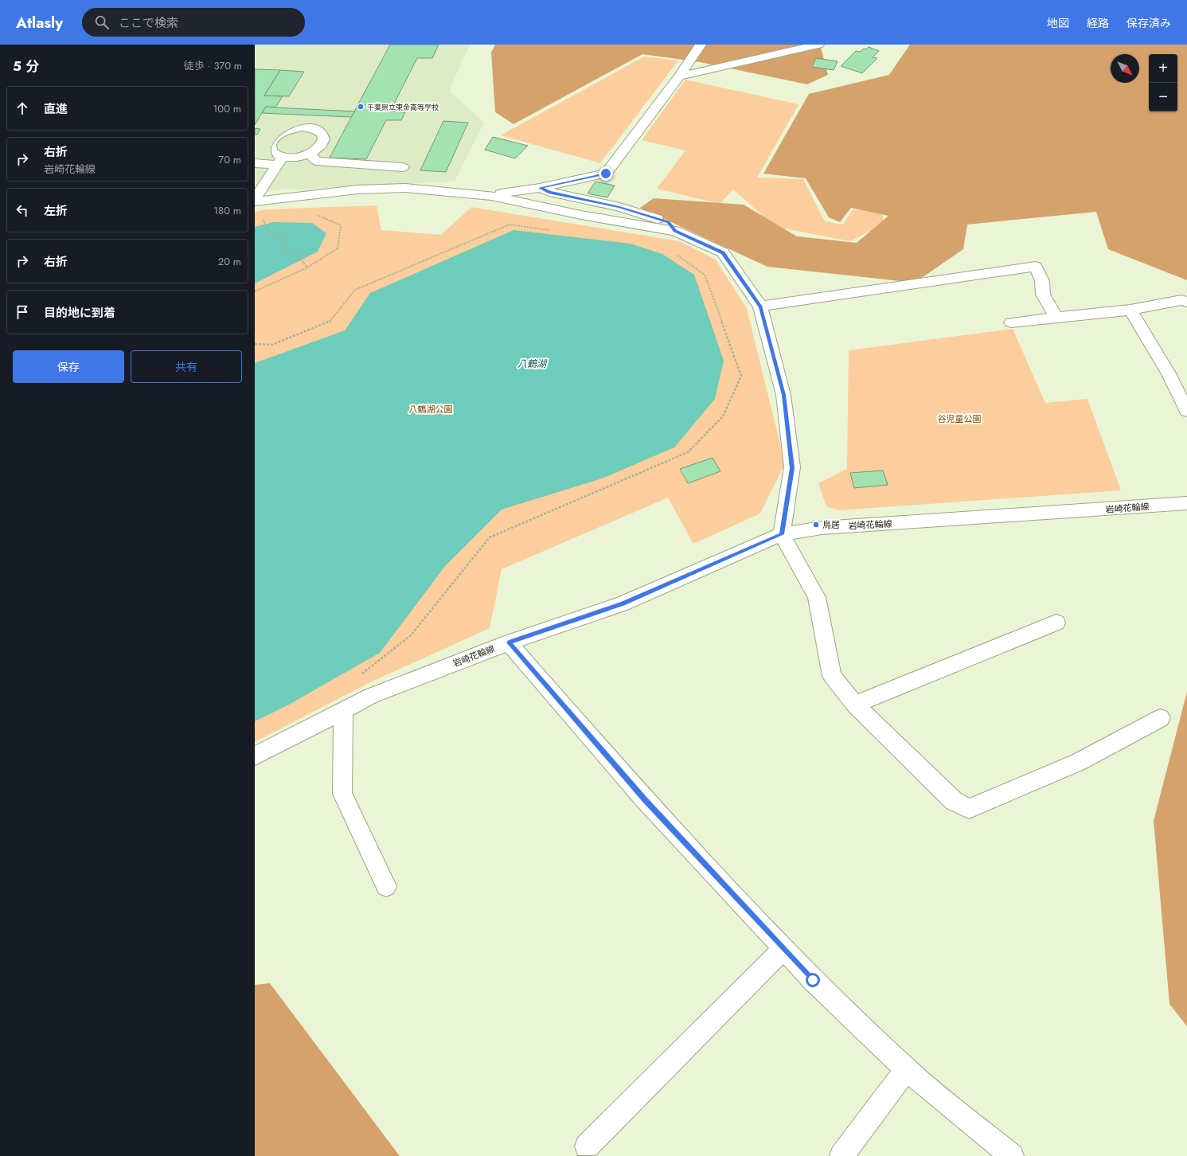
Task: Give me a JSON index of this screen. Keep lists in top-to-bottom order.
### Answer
{
  "streets": {
    "street": ["岩崎花輪線"]
  },
  "water": ["八鶴湖"],
  "parks": ["八鶴湖公園", "谷児童公園"],
  "places": ["千葉県立東金高等学校", "鳥居"],
  "north": "bottom right",
  "page": {
    "header": "Atlasly",
    "search": "ここで検索",
    "nav": ["地図", "経路", "保存済み"],
    "heading": ["5 分", "徒歩 · 370 m"],
    "map_buttons": ["+", "−"],
    "list": [
      ["直進", "100 m"],
      ["右折", "岩崎花輪線", "70 m"],
      ["左折", "180 m"],
      ["右折", "20 m"],
      "目的地に到着"
    ],
    "buttons": ["保存", "共有"]
  }
}
